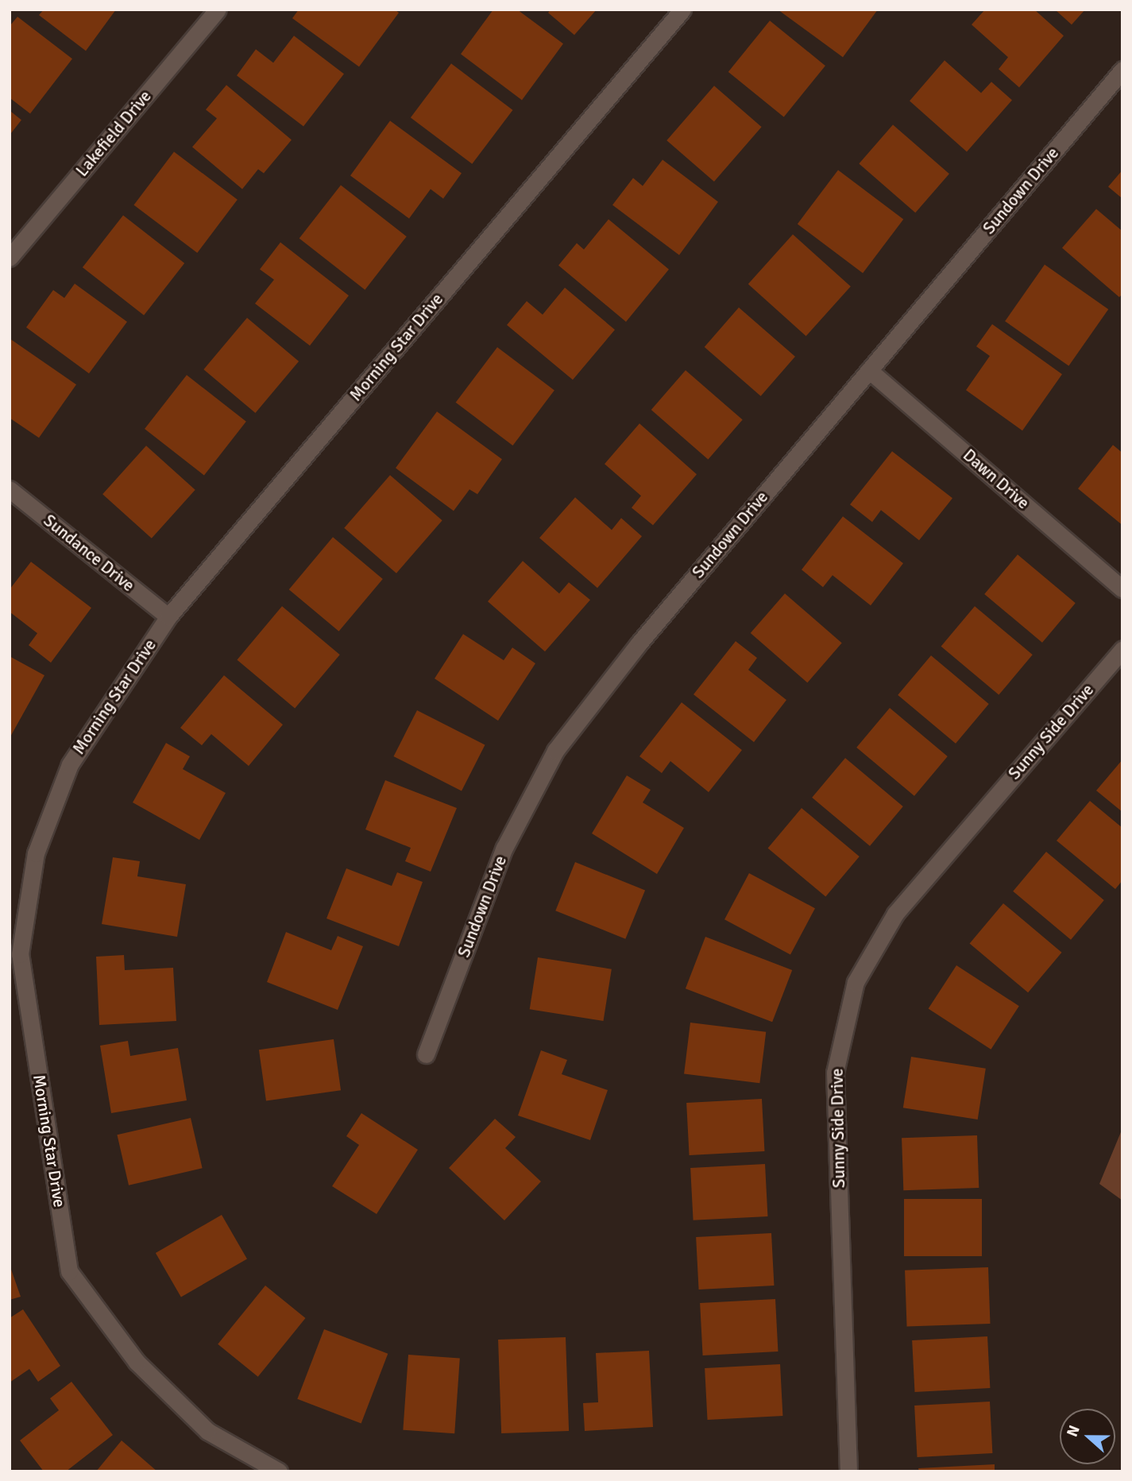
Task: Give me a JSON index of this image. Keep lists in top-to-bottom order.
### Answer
{
  "streets": {
    "street": [
      "Lakefield Drive",
      "Sundown Drive",
      "Morning Star Drive",
      "Dawn Drive",
      "Sundance Drive",
      "Sunny Side Drive"
    ]
  },
  "crossings": [
    ["Sundown Drive", "Dawn Drive"],
    ["Morning Star Drive", "Sundance Drive"]
  ],
  "north": "left"
}
